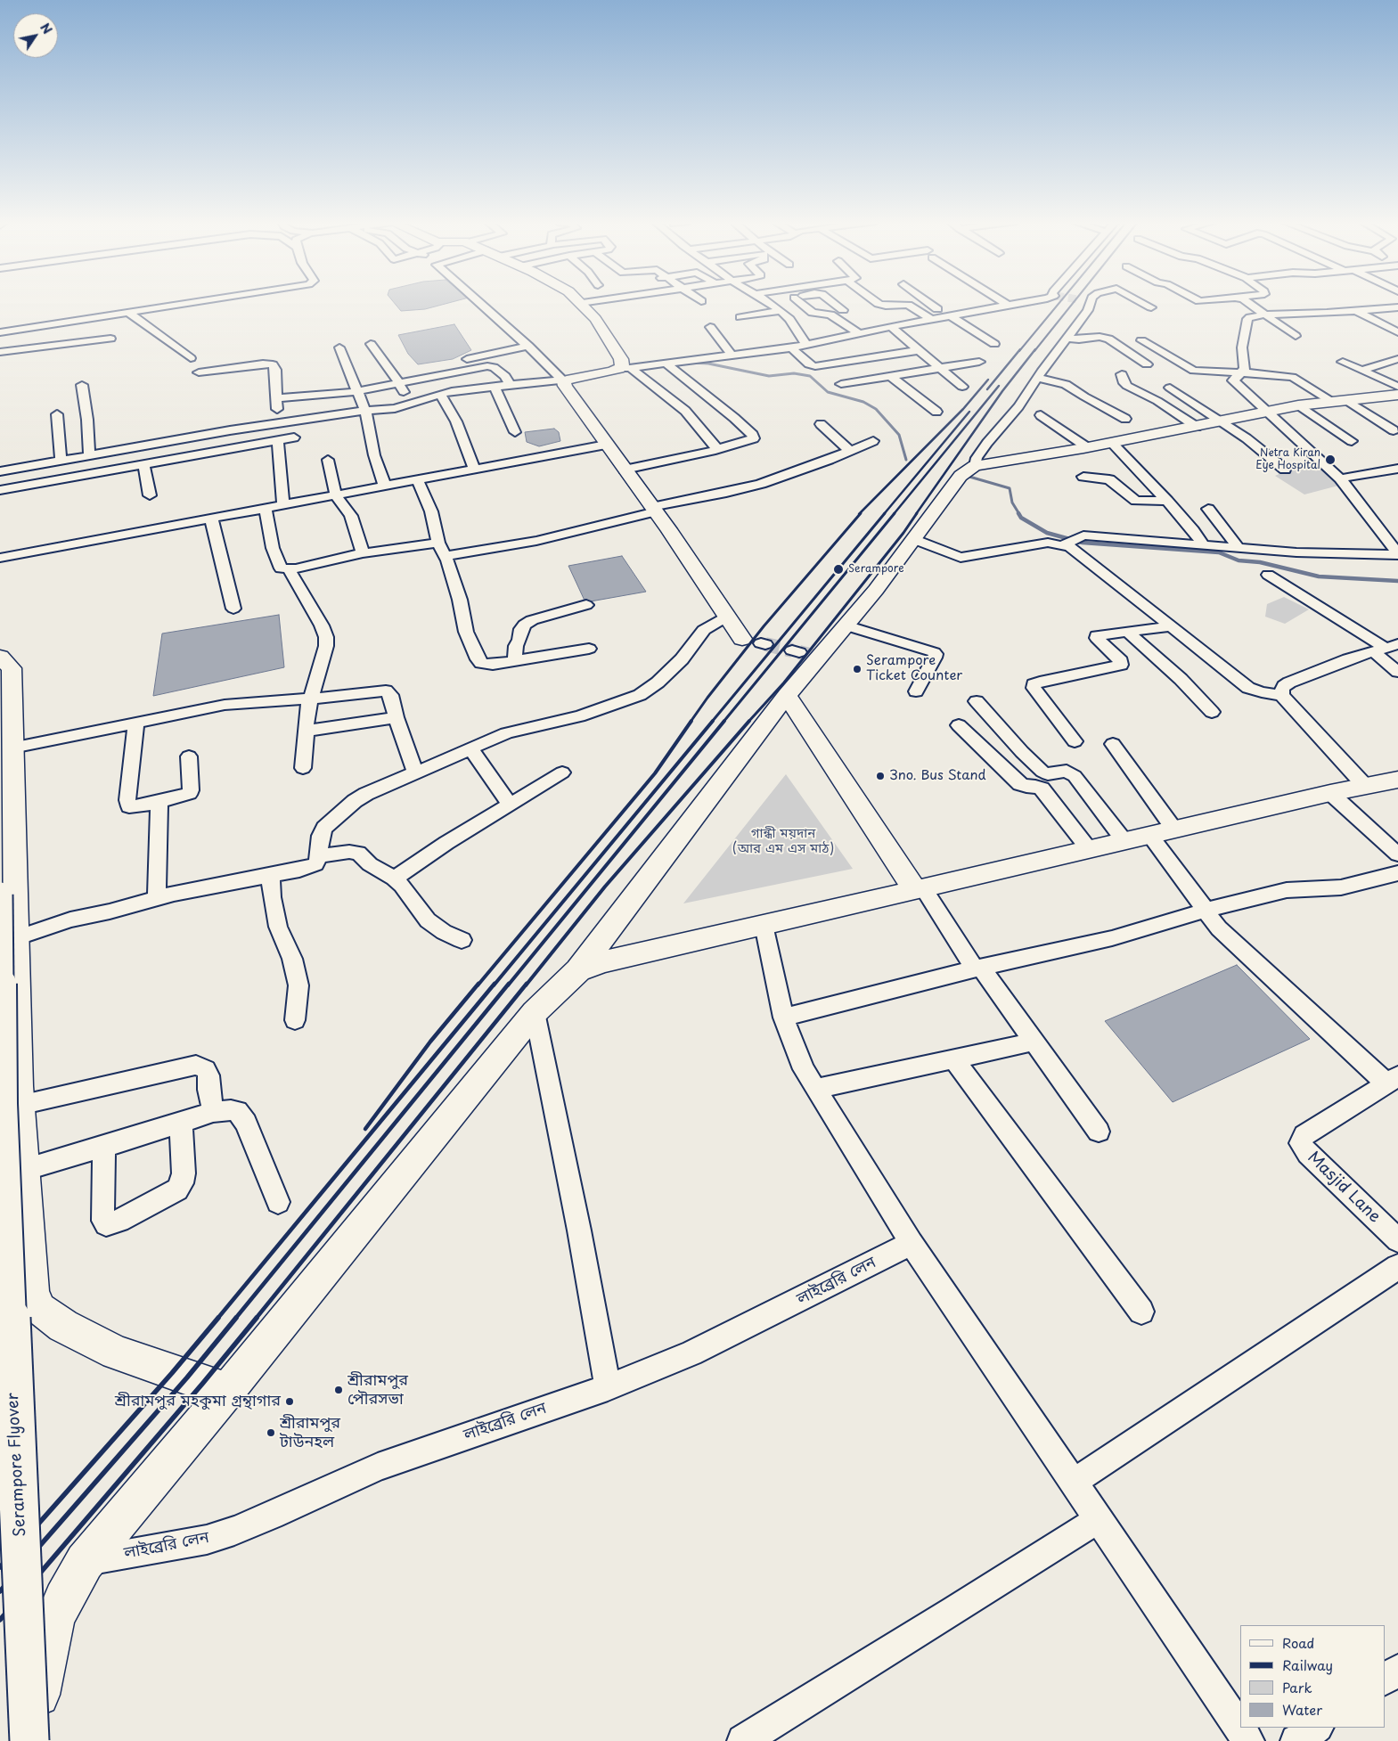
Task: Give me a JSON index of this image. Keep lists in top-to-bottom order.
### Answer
{
  "streets": {
    "street": ["Masjid Lane", "লাইব্রেরি লেন", "Serampore Flyover"]
  },
  "parks": ["গান্ধী ময়দান (আর এম এস মাঠ)"],
  "places": [
    "Netra Kiran Eye Hospital",
    "Serampore",
    "Serampore Ticket Counter",
    "3no. Bus Stand",
    "শ্রীরামপুর পৌরসভা",
    "শ্রীরামপুর মহকুমা গ্ৰন্থাগার",
    "শ্রীরামপুর টাউনহল"
  ],
  "legend": [
    "Road",
    "Railway",
    "Park",
    "Water"
  ],
  "north": "top right"
}
